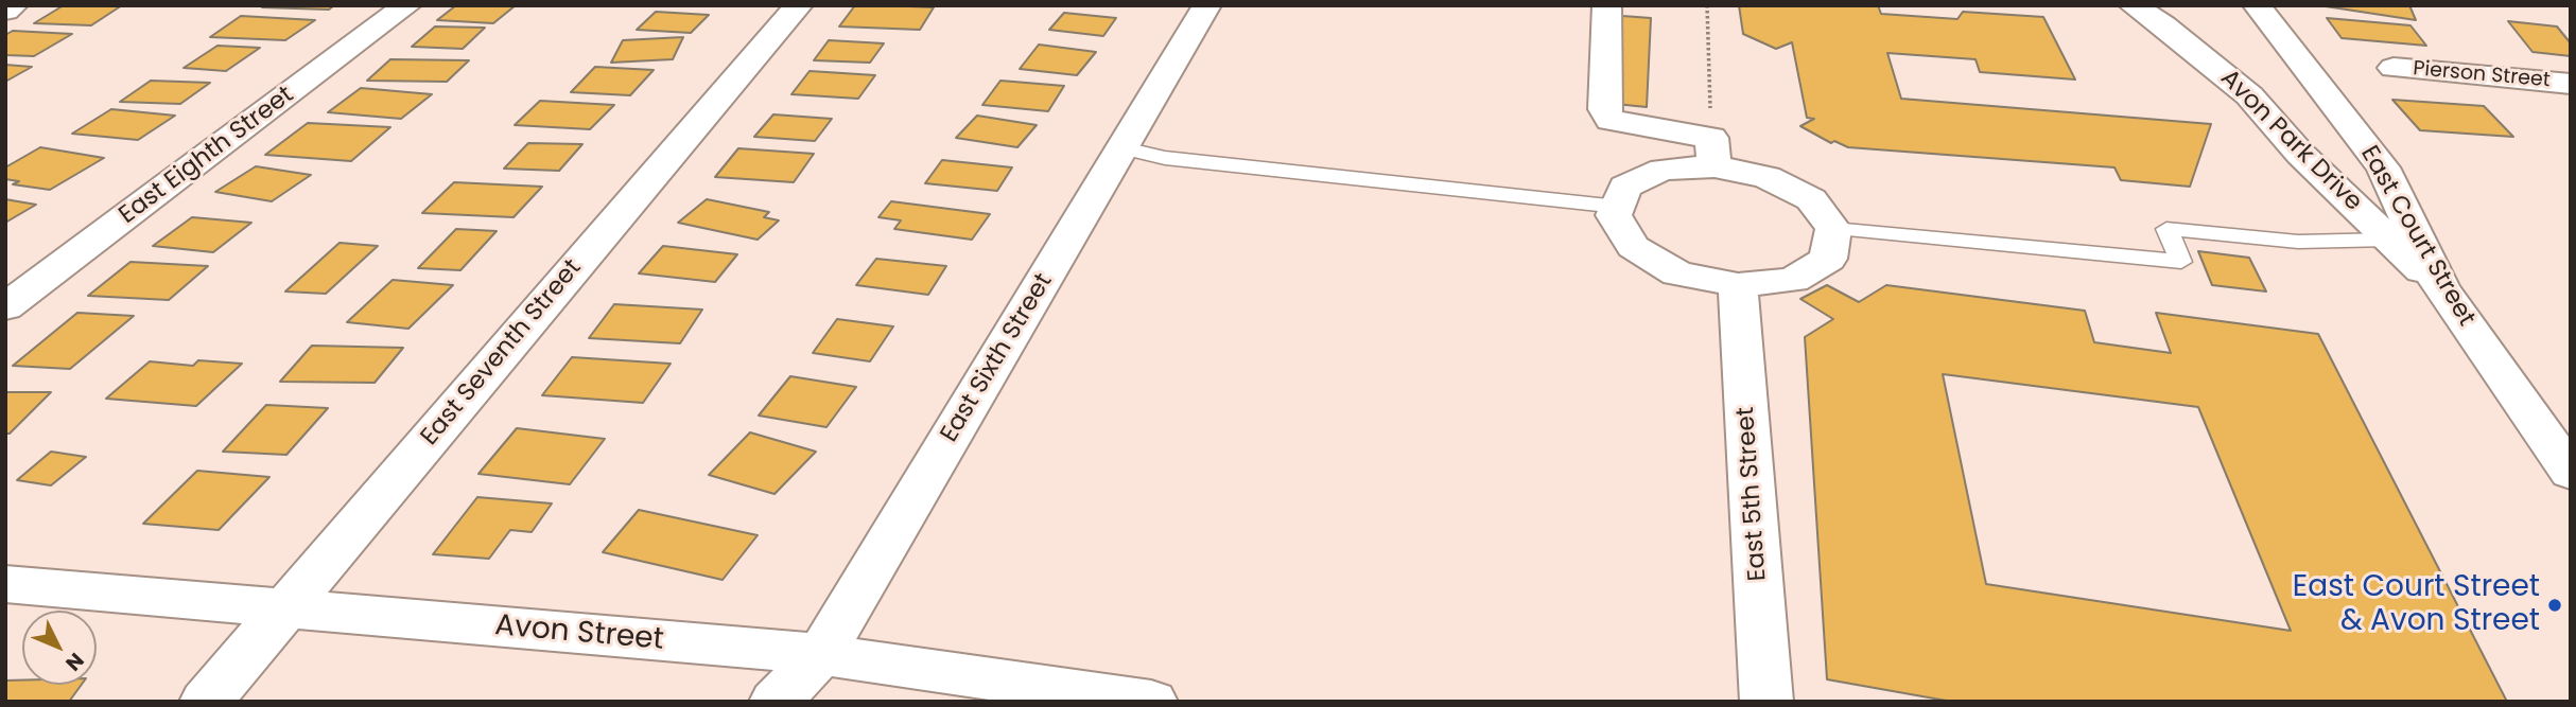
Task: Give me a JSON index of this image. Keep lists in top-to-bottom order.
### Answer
{
  "streets": {
    "street": [
      "Pierson Street",
      "Avon Park Drive",
      "East Eighth Street",
      "East Court Street",
      "East Seventh Street",
      "East Sixth Street",
      "East 5th Street",
      "Avon Street"
    ]
  },
  "crossings": [
    ["Avon Park Drive", "East Court Street"],
    ["East Seventh Street", "Avon Street"],
    ["East Sixth Street", "Avon Street"]
  ],
  "places": ["East Court Street & Avon Street"],
  "north": "bottom right"
}
